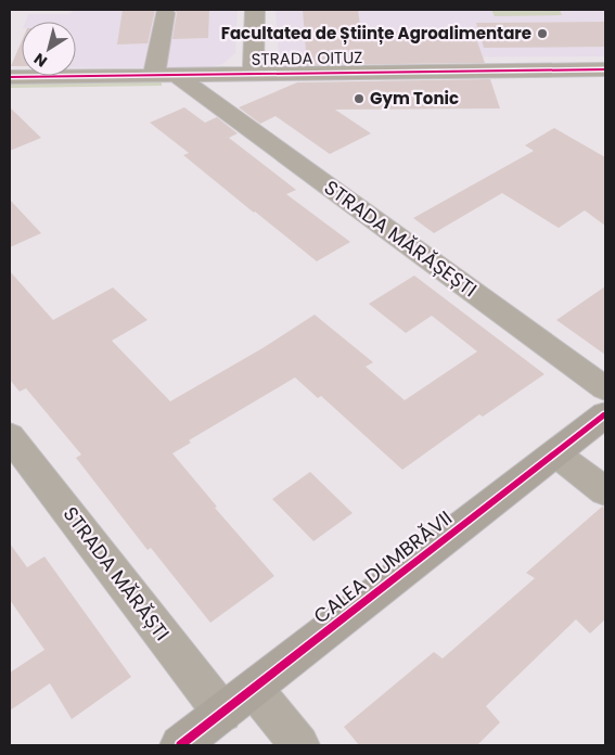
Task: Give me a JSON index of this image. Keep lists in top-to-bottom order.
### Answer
{
  "streets": {
    "main road": ["CALEA DUMBRĂVII"],
    "street": ["STRADA OITUZ", "STRADA MĂRĂȘEȘTI", "STRADA MĂRĂȘTI"]
  },
  "crossings": [
    ["STRADA OITUZ", "STRADA MĂRĂȘEȘTI"],
    ["CALEA DUMBRĂVII", "STRADA MĂRĂȘTI"]
  ],
  "places": ["Facultatea de Științe Agroalimentare", "Gym Tonic"],
  "north": "bottom left"
}
